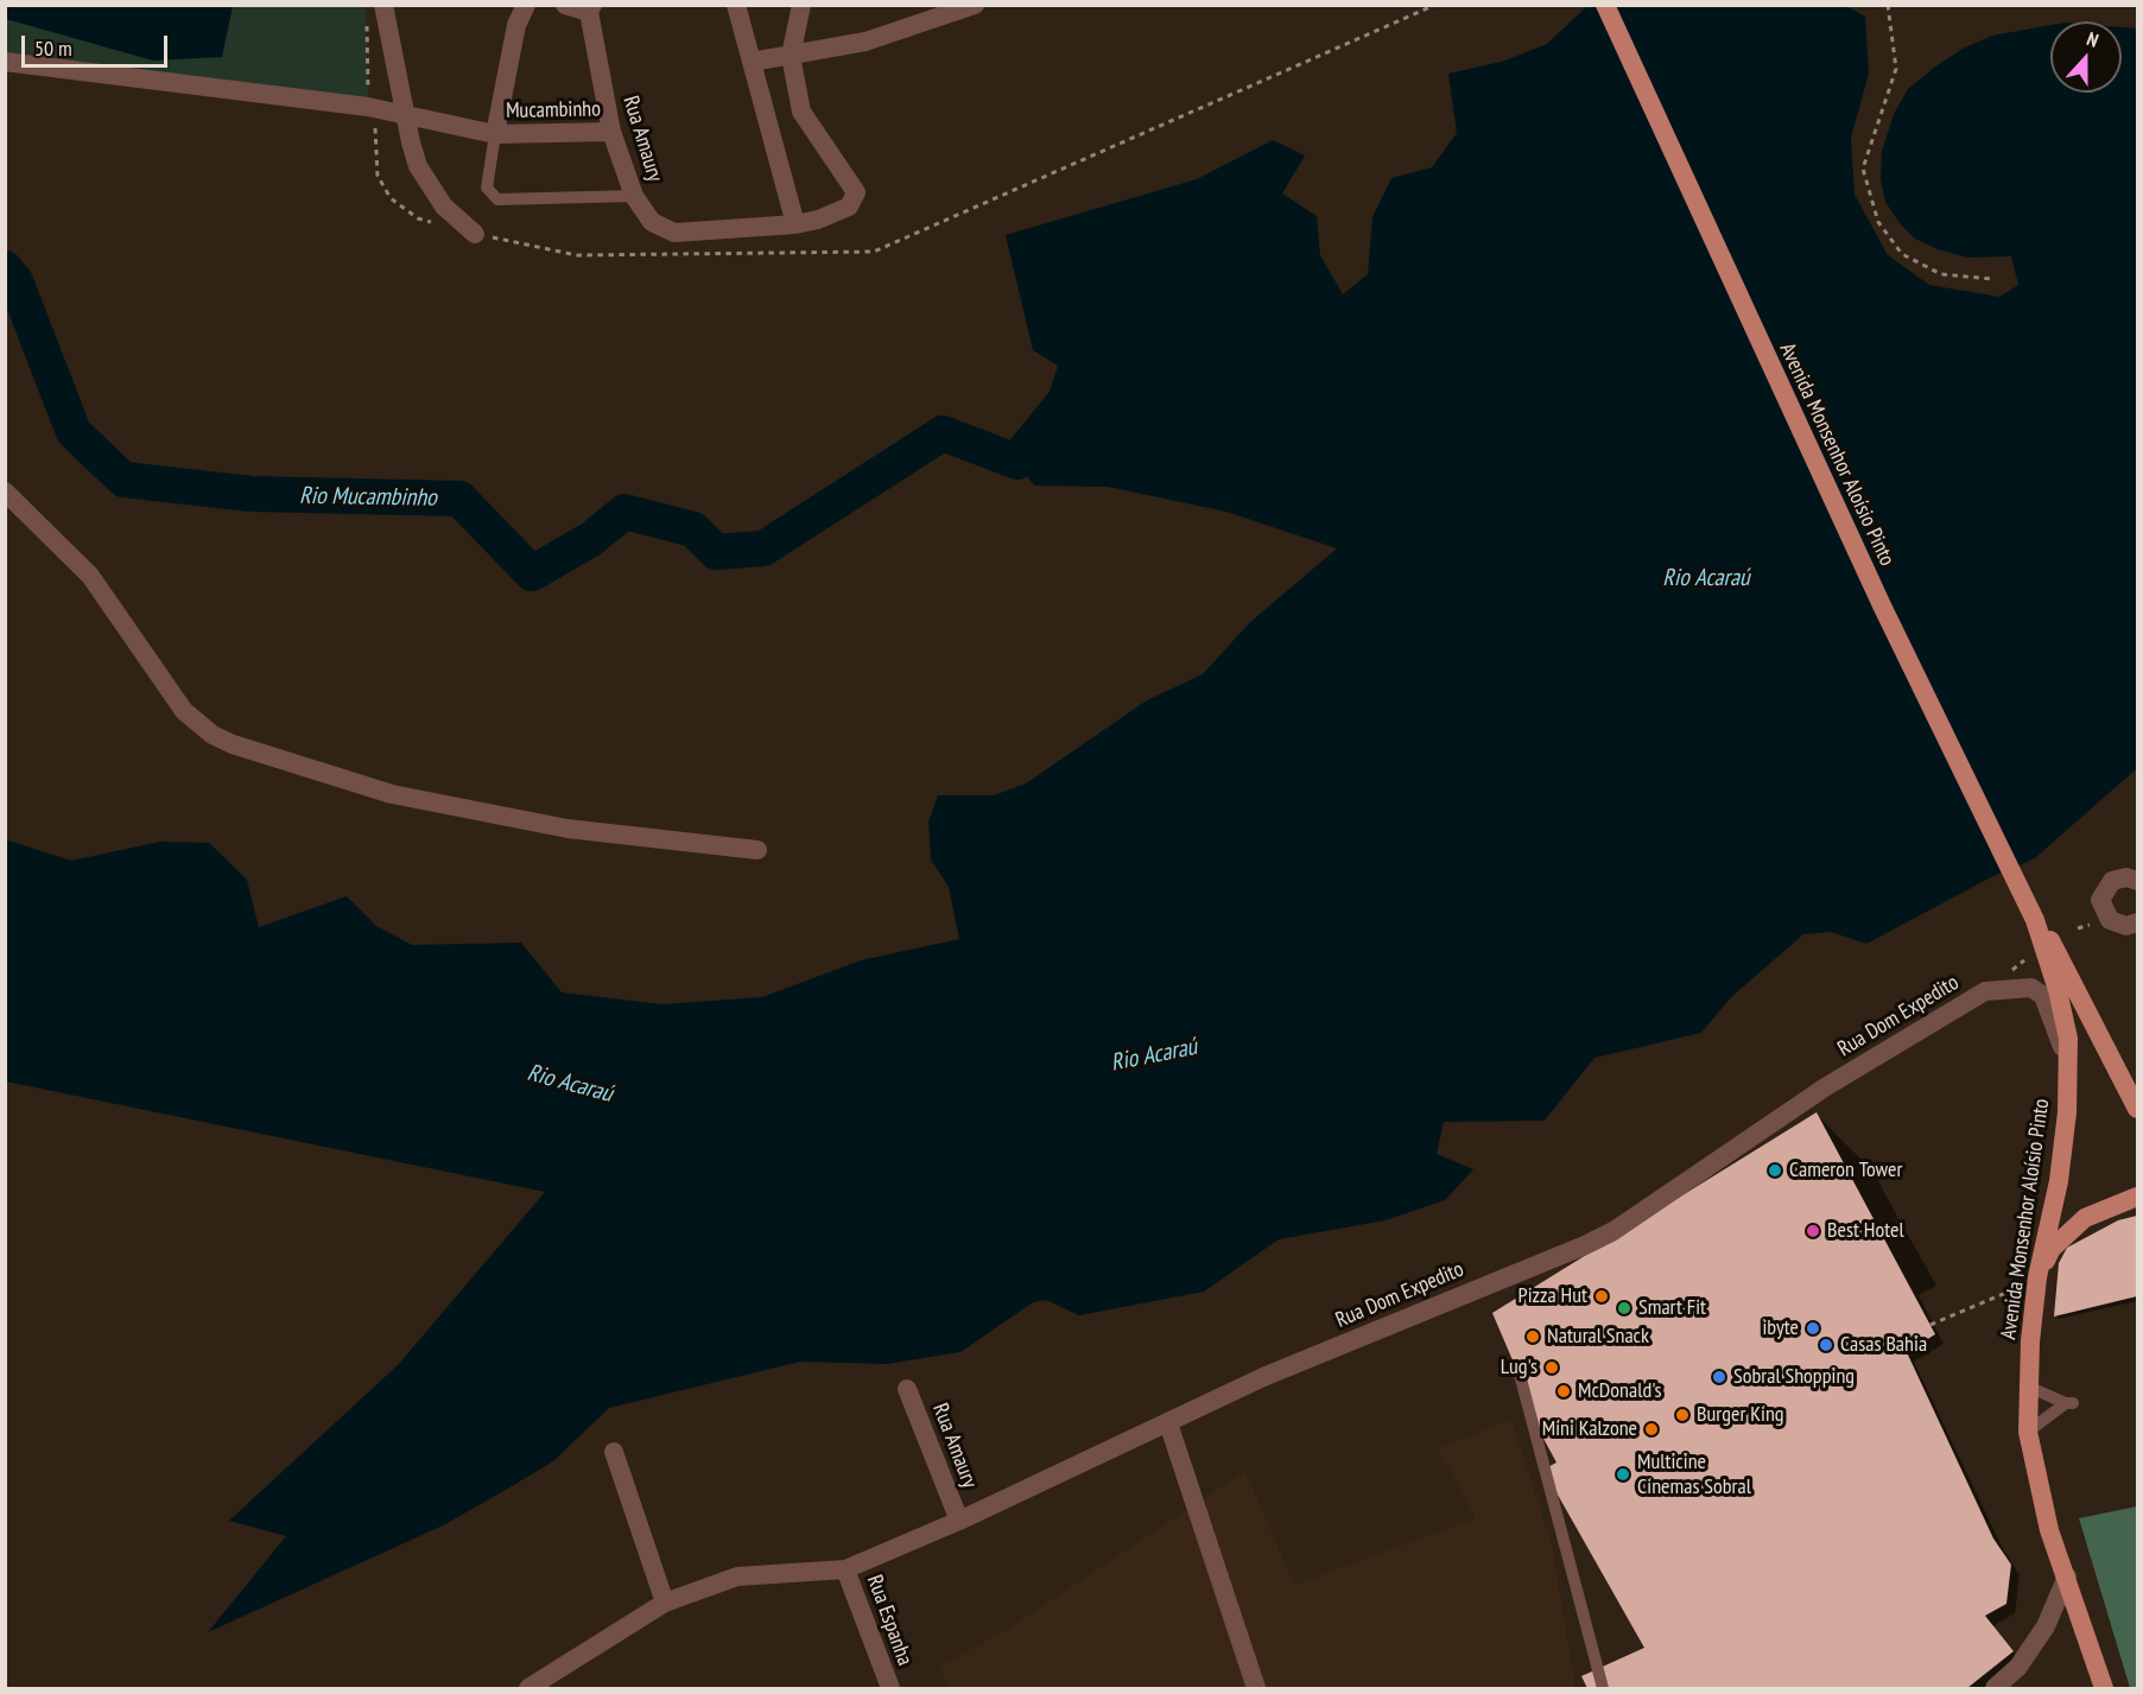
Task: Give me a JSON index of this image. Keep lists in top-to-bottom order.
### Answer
{
  "streets": {
    "main road": ["Avenida Monsenhor Aloísio Pinto"],
    "street": [
      "Mucambinho",
      "Rua Amaury",
      "Rua Dom Expedito",
      "Rua Espanha"
    ]
  },
  "crossings": [
    ["Mucambinho", "Rua Amaury"],
    ["Rua Amaury", "Rua Dom Expedito"],
    ["Avenida Monsenhor Aloísio Pinto", "Rua Dom Expedito"],
    ["Rua Dom Expedito", "Rua Espanha"]
  ],
  "water": ["Rio Mucambinho", "Rio Acaraú"],
  "places": [
    "Cameron Tower",
    "Best Hotel",
    "Pizza Hut",
    "Smart Fit",
    "ibyte",
    "Natural Snack",
    "Casas Bahia",
    "Lug's",
    "Sobral Shopping",
    "McDonald's",
    "Burger King",
    "Mini Kalzone",
    "Multicine Cinemas Sobral"
  ],
  "scale_bar": "50 m",
  "north": "top"
}
